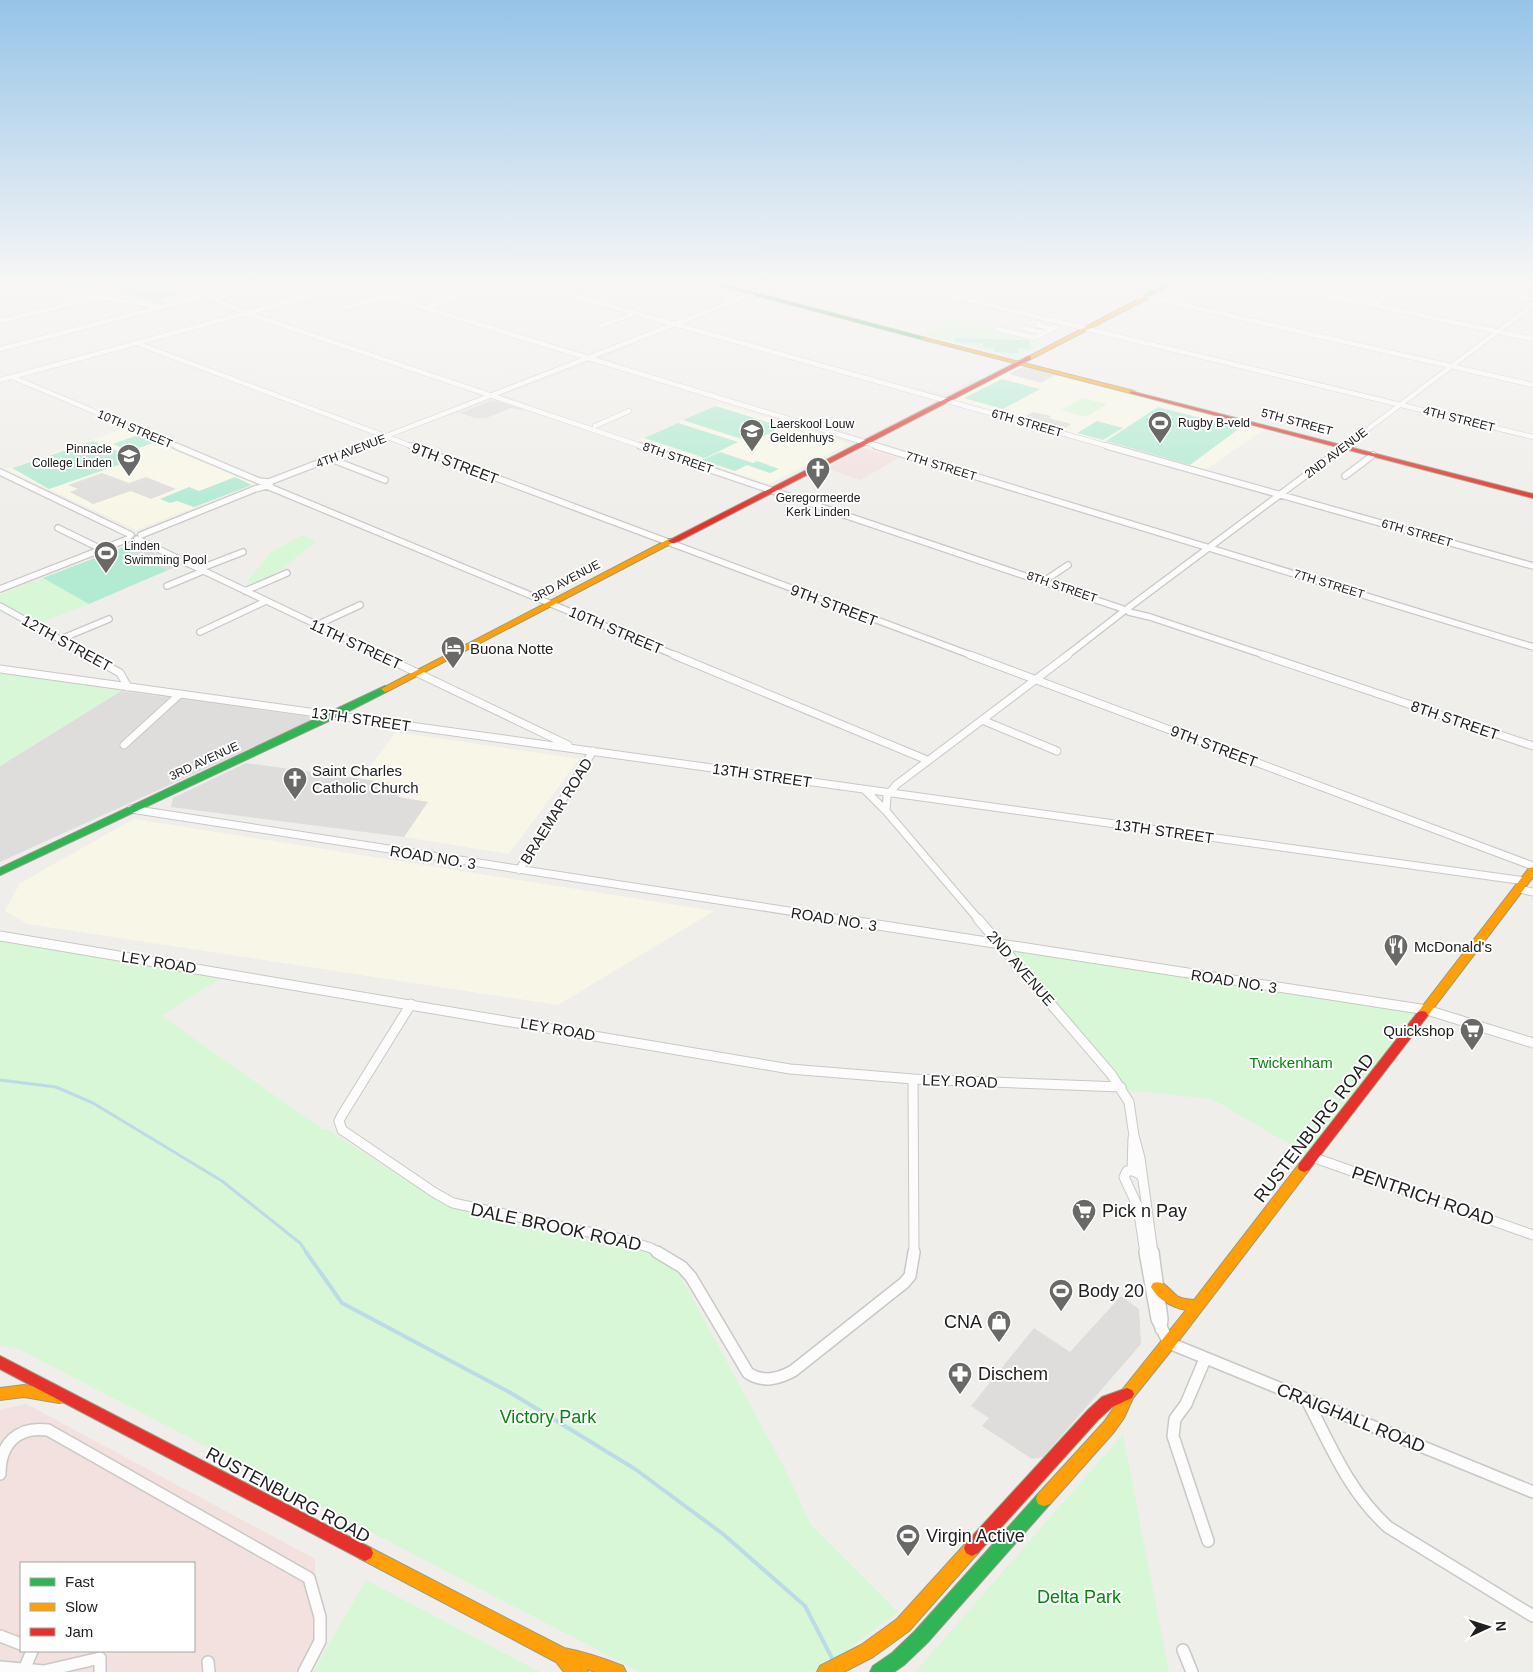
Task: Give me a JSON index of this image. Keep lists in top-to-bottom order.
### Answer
{
  "streets": {
    "main road": ["5TH STREET", "3RD AVENUE", "RUSTENBURG ROAD"],
    "street": [
      "4TH STREET",
      "6TH STREET",
      "10TH STREET",
      "4TH AVENUE",
      "2ND AVENUE",
      "8TH STREET",
      "9TH STREET",
      "7TH STREET",
      "12TH STREET",
      "11TH STREET",
      "13TH STREET",
      "BRAEMAR ROAD",
      "ROAD NO. 3",
      "LEY ROAD",
      "PENTRICH ROAD",
      "DALE BROOK ROAD",
      "CRAIGHALL ROAD"
    ]
  },
  "crossings": [
    ["4TH STREET", "2ND AVENUE"],
    ["5TH STREET", "2ND AVENUE"],
    ["5TH STREET", "3RD AVENUE"],
    ["6TH STREET", "2ND AVENUE"],
    ["6TH STREET", "3RD AVENUE"],
    ["10TH STREET", "4TH AVENUE"],
    ["10TH STREET", "2ND AVENUE"],
    ["10TH STREET", "3RD AVENUE"],
    ["4TH AVENUE", "8TH STREET"],
    ["4TH AVENUE", "9TH STREET"],
    ["4TH AVENUE", "11TH STREET"],
    ["2ND AVENUE", "8TH STREET"],
    ["2ND AVENUE", "9TH STREET"],
    ["2ND AVENUE", "7TH STREET"],
    ["2ND AVENUE", "13TH STREET"],
    ["2ND AVENUE", "ROAD NO. 3"],
    ["2ND AVENUE", "LEY ROAD"],
    ["2ND AVENUE", "RUSTENBURG ROAD"],
    ["2ND AVENUE", "CRAIGHALL ROAD"],
    ["8TH STREET", "3RD AVENUE"],
    ["9TH STREET", "3RD AVENUE"],
    ["7TH STREET", "3RD AVENUE"],
    ["3RD AVENUE", "11TH STREET"],
    ["3RD AVENUE", "13TH STREET"],
    ["3RD AVENUE", "ROAD NO. 3"],
    ["12TH STREET", "13TH STREET"],
    ["11TH STREET", "13TH STREET"],
    ["13TH STREET", "BRAEMAR ROAD"],
    ["13TH STREET", "RUSTENBURG ROAD"],
    ["BRAEMAR ROAD", "ROAD NO. 3"],
    ["ROAD NO. 3", "RUSTENBURG ROAD"],
    ["LEY ROAD", "DALE BROOK ROAD"],
    ["RUSTENBURG ROAD", "PENTRICH ROAD"],
    ["RUSTENBURG ROAD", "CRAIGHALL ROAD"]
  ],
  "parks": ["Twickenham", "Victory Park", "Delta Park"],
  "places": {
    "sports": [
      "Rugby B-veld",
      "Linden Swimming Pool",
      "Body 20",
      "Virgin Active"
    ],
    "school or university": ["Laerskool Louw Geldenhuys", "Pinnacle College Linden"],
    "church": ["Geregormeerde Kerk Linden", "Saint Charles Catholic Church"],
    "hotel": ["Buona Notte"],
    "restaurant": ["McDonald's"],
    "supermarket": ["Quickshop", "Pick n Pay"],
    "shop": ["CNA"],
    "pharmacy": ["Dischem"]
  },
  "legend": ["Fast", "Slow", "Jam"],
  "north": "right"
}
